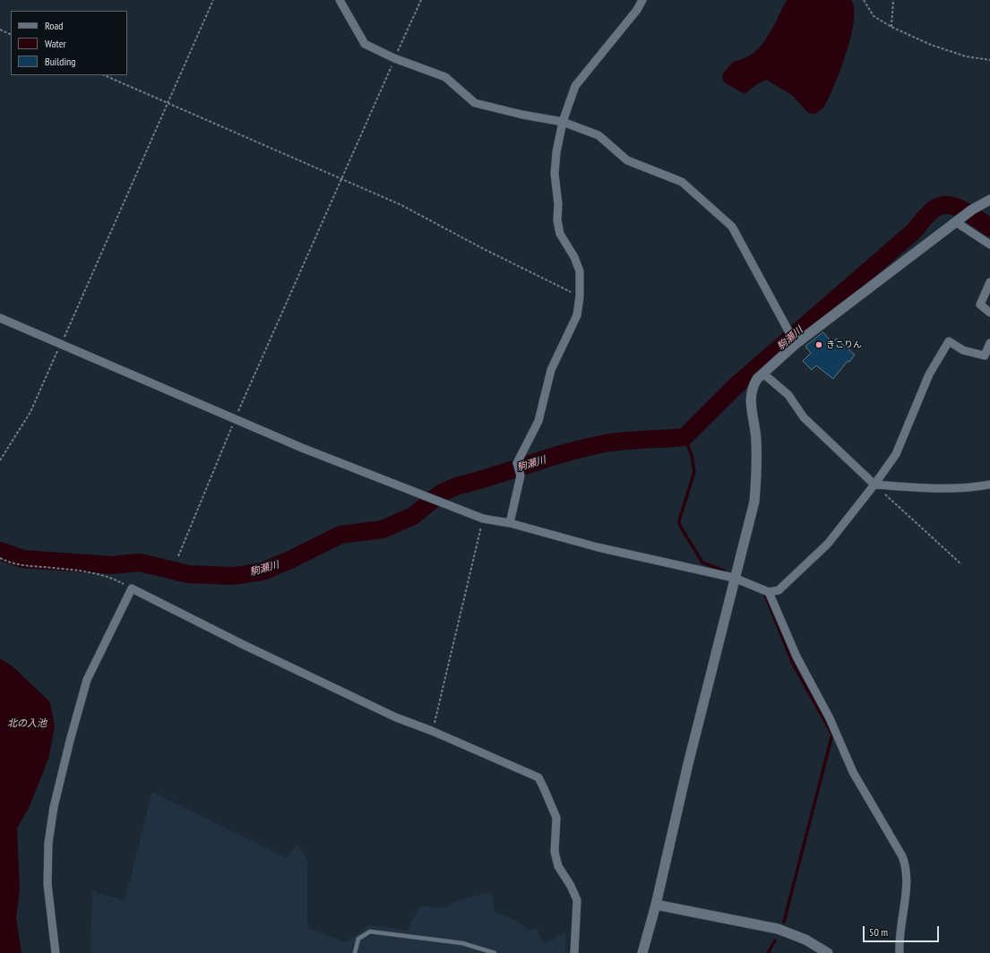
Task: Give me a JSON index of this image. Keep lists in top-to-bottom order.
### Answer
{
  "water": ["駒瀬川", "北の入池"],
  "places": ["きこりん"],
  "legend": ["Road", "Water", "Building"],
  "scale_bar": "50 m"
}
